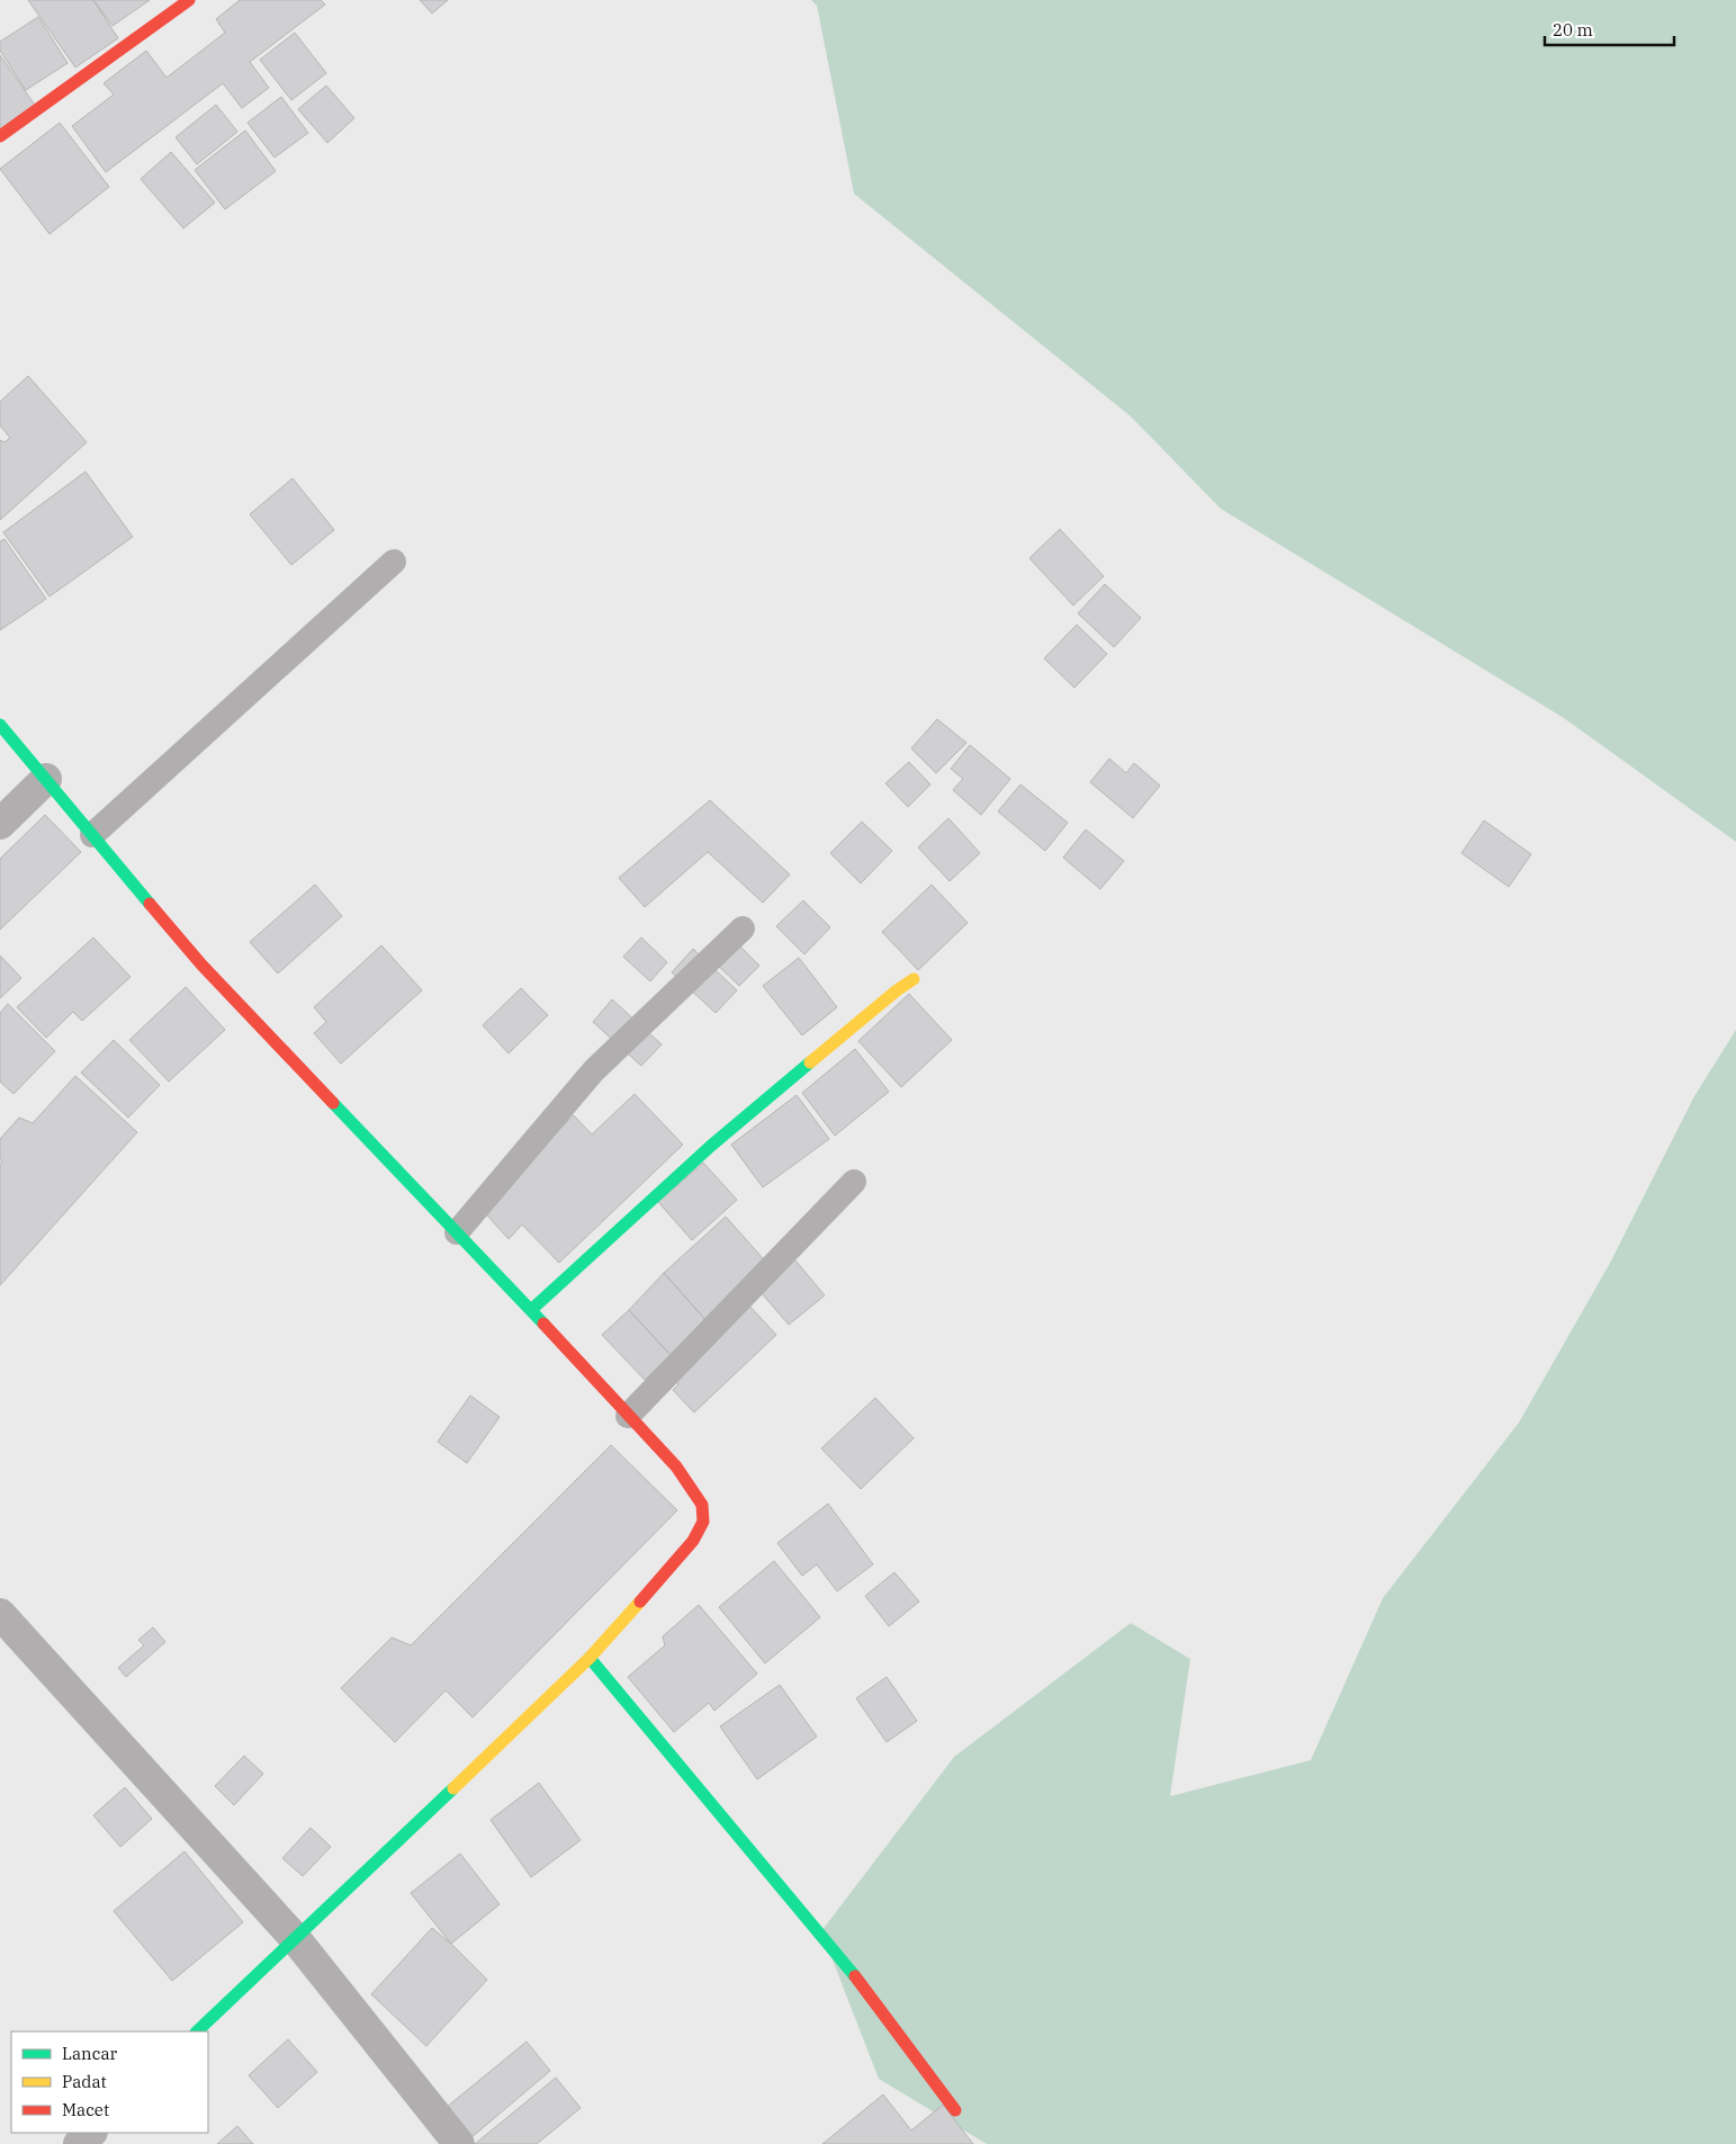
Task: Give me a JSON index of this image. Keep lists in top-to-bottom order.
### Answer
{
  "legend": ["Lancar", "Padat", "Macet"],
  "scale_bar": "20 m"
}
